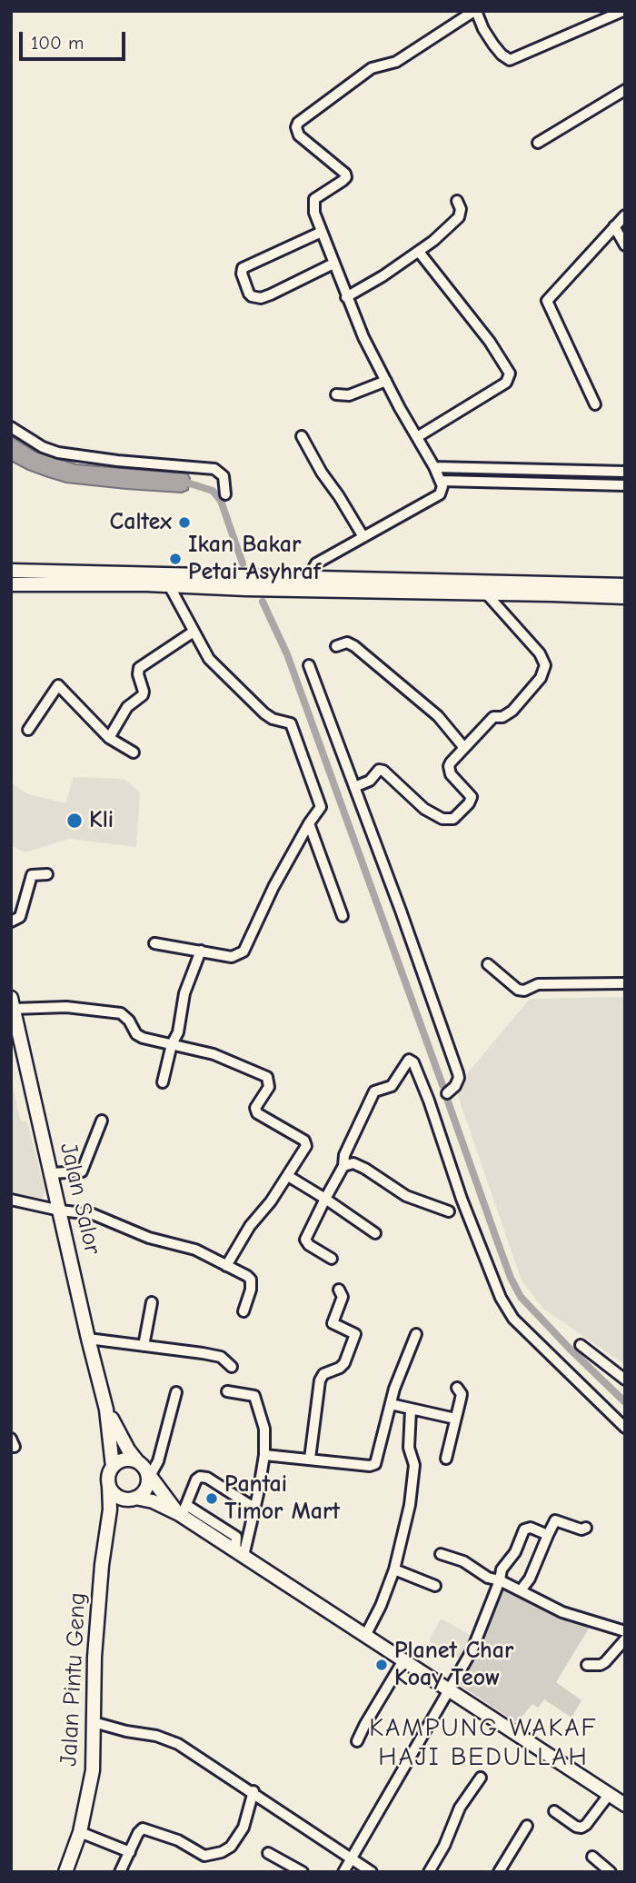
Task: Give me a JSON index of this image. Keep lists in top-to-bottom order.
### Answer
{
  "streets": {
    "main road": ["Jalan Salor", "Jalan Pintu Geng"]
  },
  "crossings": [
    ["Jalan Salor", "Jalan Pintu Geng"]
  ],
  "districts": ["KAMPUNG WAKAF HAJI BEDULLAH"],
  "places": [
    "Caltex",
    "Ikan Bakar Petai Asyhraf",
    "Kli",
    "Pantai Timor Mart",
    "Planet Char Koay Teow"
  ],
  "scale_bar": "100 m"
}
